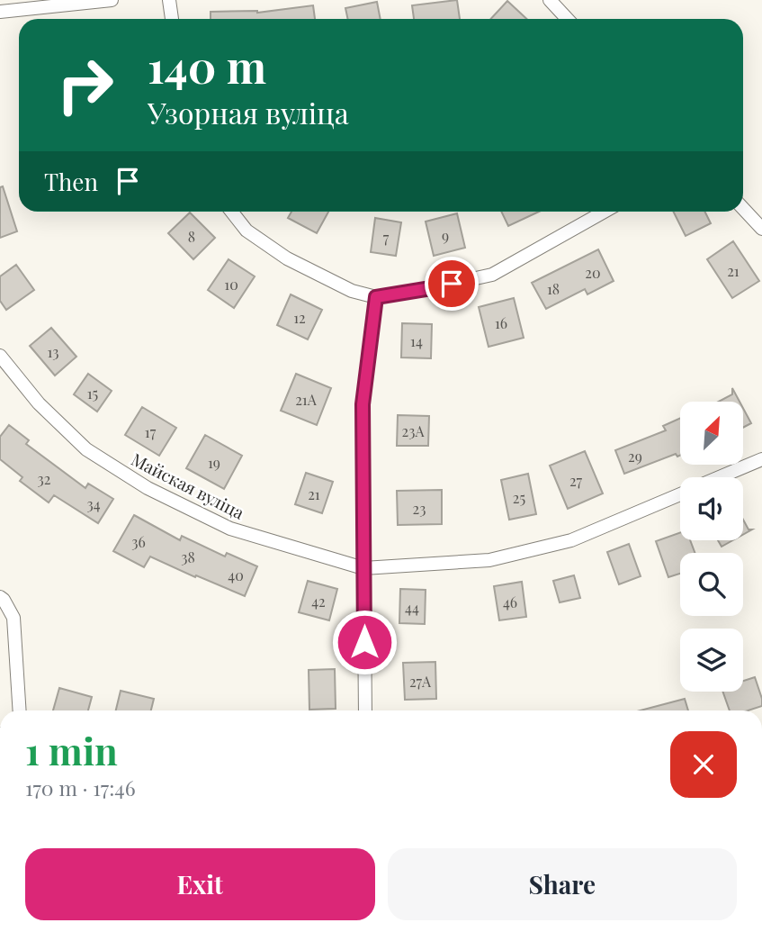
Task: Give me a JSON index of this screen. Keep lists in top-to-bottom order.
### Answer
{
  "streets": {
    "street": ["Майская вуліца"]
  },
  "house_numbers": [
    "9",
    "8",
    "7",
    "21",
    "20",
    "10",
    "18",
    "12",
    "16",
    "14",
    "13",
    "15",
    "21А",
    "23А",
    "17",
    "29",
    "19",
    "32",
    "27",
    "21",
    "25",
    "34",
    "23",
    "36",
    "38",
    "40",
    "42",
    "46",
    "44",
    "27А"
  ],
  "north": "top right",
  "page": {
    "turn": ["140 m", "Узорная вуліца"],
    "then": "Then",
    "heading": ["1 min", "170 m · 17:46"],
    "buttons": ["Exit", "Share"]
  }
}
